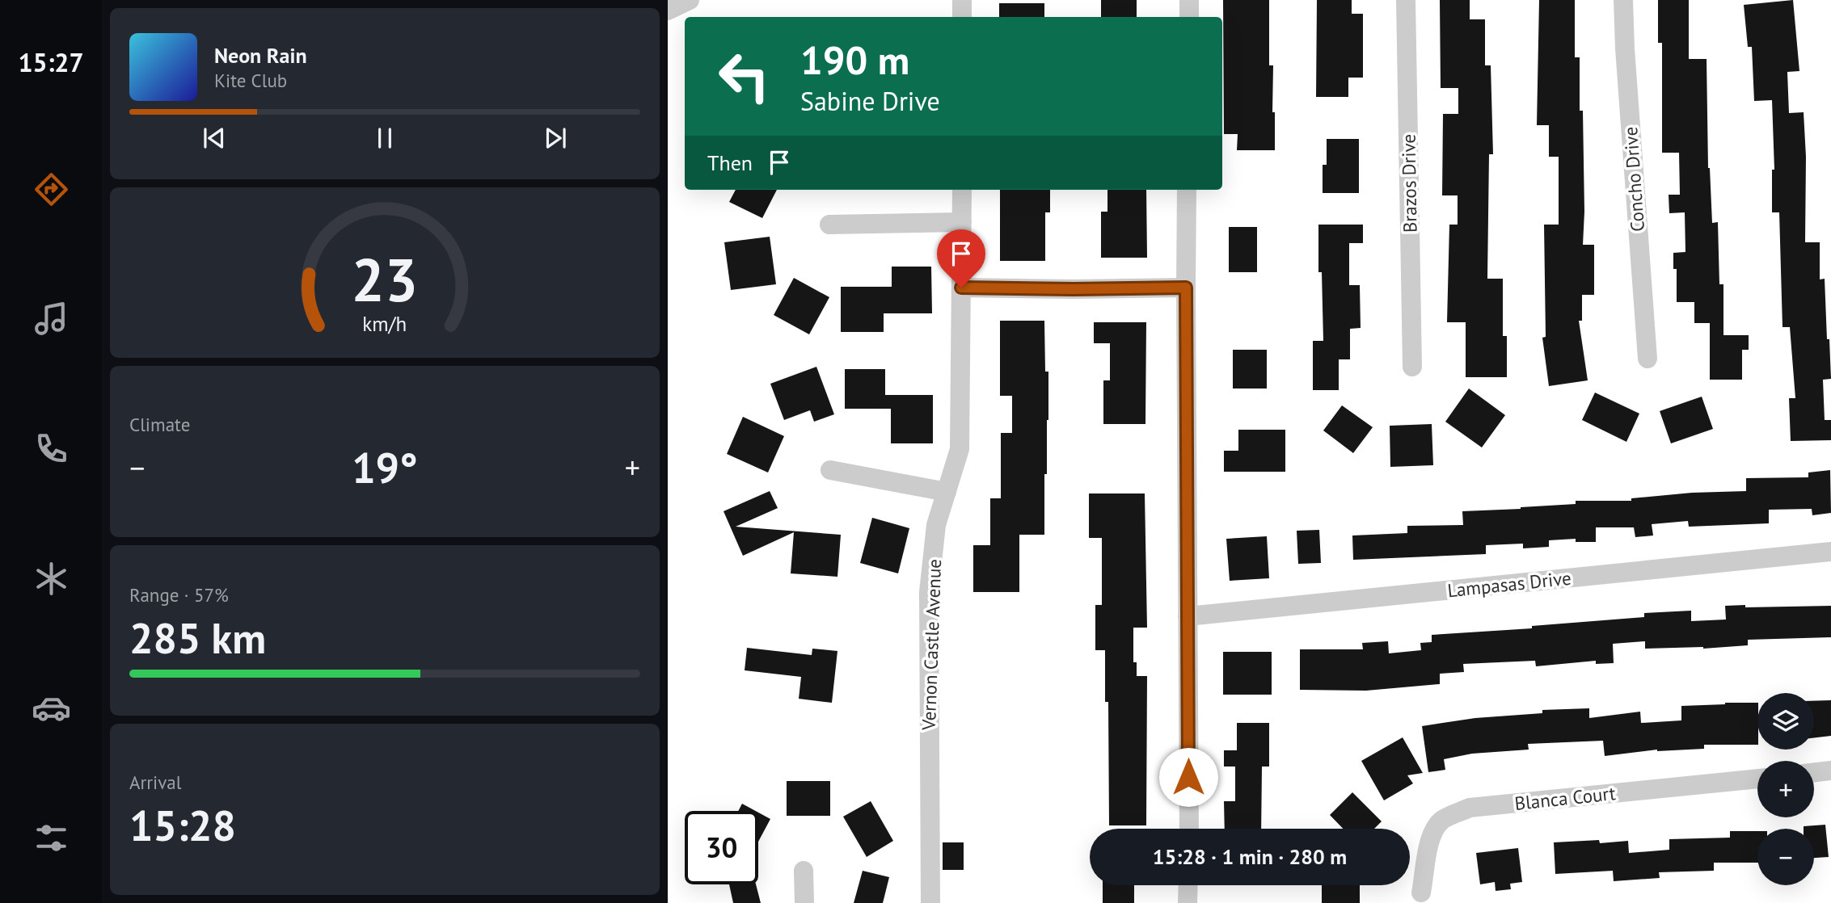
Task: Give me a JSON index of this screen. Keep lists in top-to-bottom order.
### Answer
{
  "streets": {
    "street": [
      "Concho Drive",
      "Brazos Drive",
      "Lampasas Drive",
      "Vernon Castle Avenue",
      "Blanca Court"
    ]
  },
  "page": {
    "tabs": "15:27",
    "turn": ["190 m", "Sabine Drive"],
    "song": ["Neon Rain", "Kite Club"],
    "then": "Then",
    "tile": [
      "Climate",
      ["Range · 57%", "285 km"],
      ["Arrival", "15:28"]
    ],
    "heat": ["−", "19°", "+"],
    "map_buttons": ["+", "−"],
    "limit": "30",
    "trip": "15:28 · 1 min · 280 m",
    "gauge": ["23", "km/h"]
  }
}
